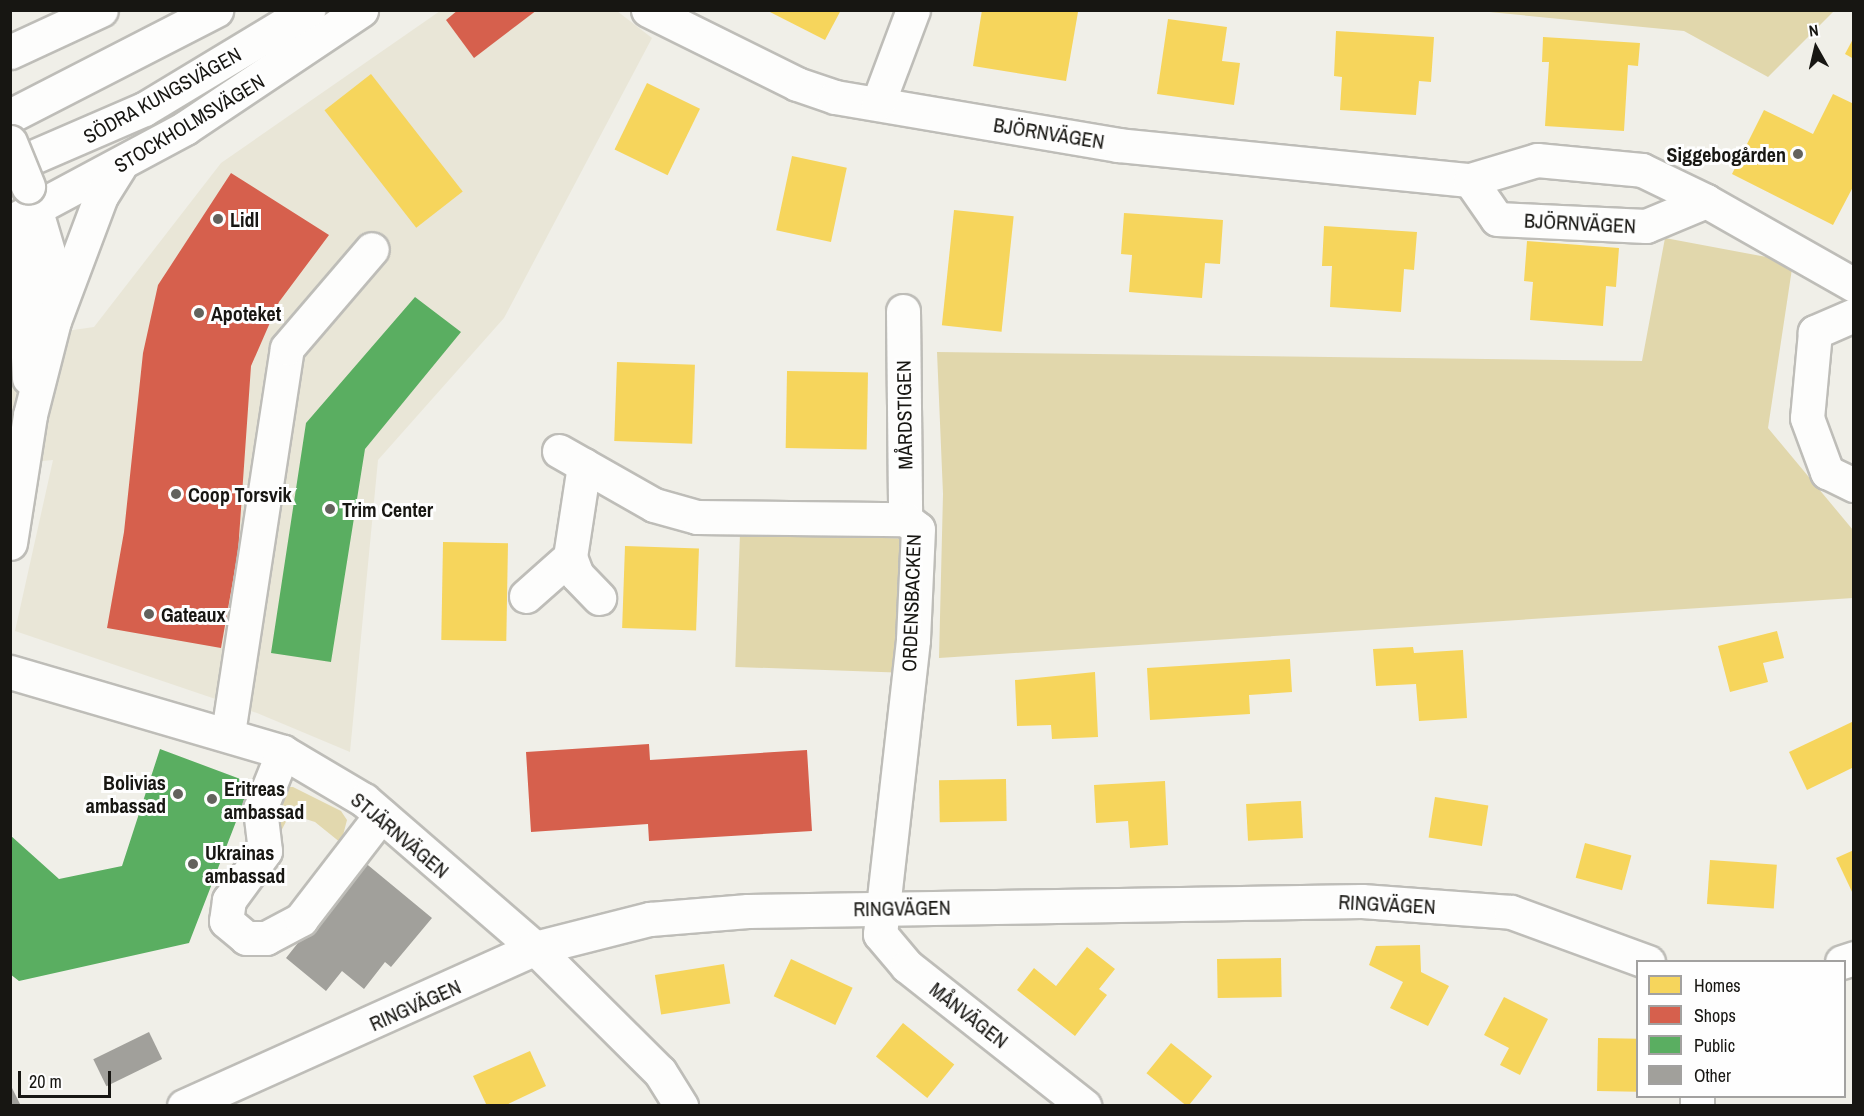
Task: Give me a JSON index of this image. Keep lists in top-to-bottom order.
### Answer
{
  "streets": {
    "street": [
      "SÖDRA KUNGSVÄGEN",
      "STOCKHOLMSVÄGEN",
      "BJÖRNVÄGEN",
      "MÅRDSTIGEN",
      "ORDENSBACKEN",
      "STJÄRNVÄGEN",
      "RINGVÄGEN",
      "MÅNVÄGEN"
    ]
  },
  "crossings": [
    ["SÖDRA KUNGSVÄGEN", "STOCKHOLMSVÄGEN"],
    ["MÅRDSTIGEN", "ORDENSBACKEN"],
    ["ORDENSBACKEN", "RINGVÄGEN"],
    ["ORDENSBACKEN", "MÅNVÄGEN"],
    ["STJÄRNVÄGEN", "RINGVÄGEN"],
    ["RINGVÄGEN", "MÅNVÄGEN"]
  ],
  "places": [
    "Siggebogården",
    "Lidl",
    "Apoteket",
    "Coop Torsvik",
    "Trim Center",
    "Gateaux",
    "Bolivias ambassad",
    "Eritreas ambassad",
    "Ukrainas ambassad"
  ],
  "legend": [
    "Homes",
    "Shops",
    "Public",
    "Other"
  ],
  "scale_bar": "20 m",
  "north": "top"
}
